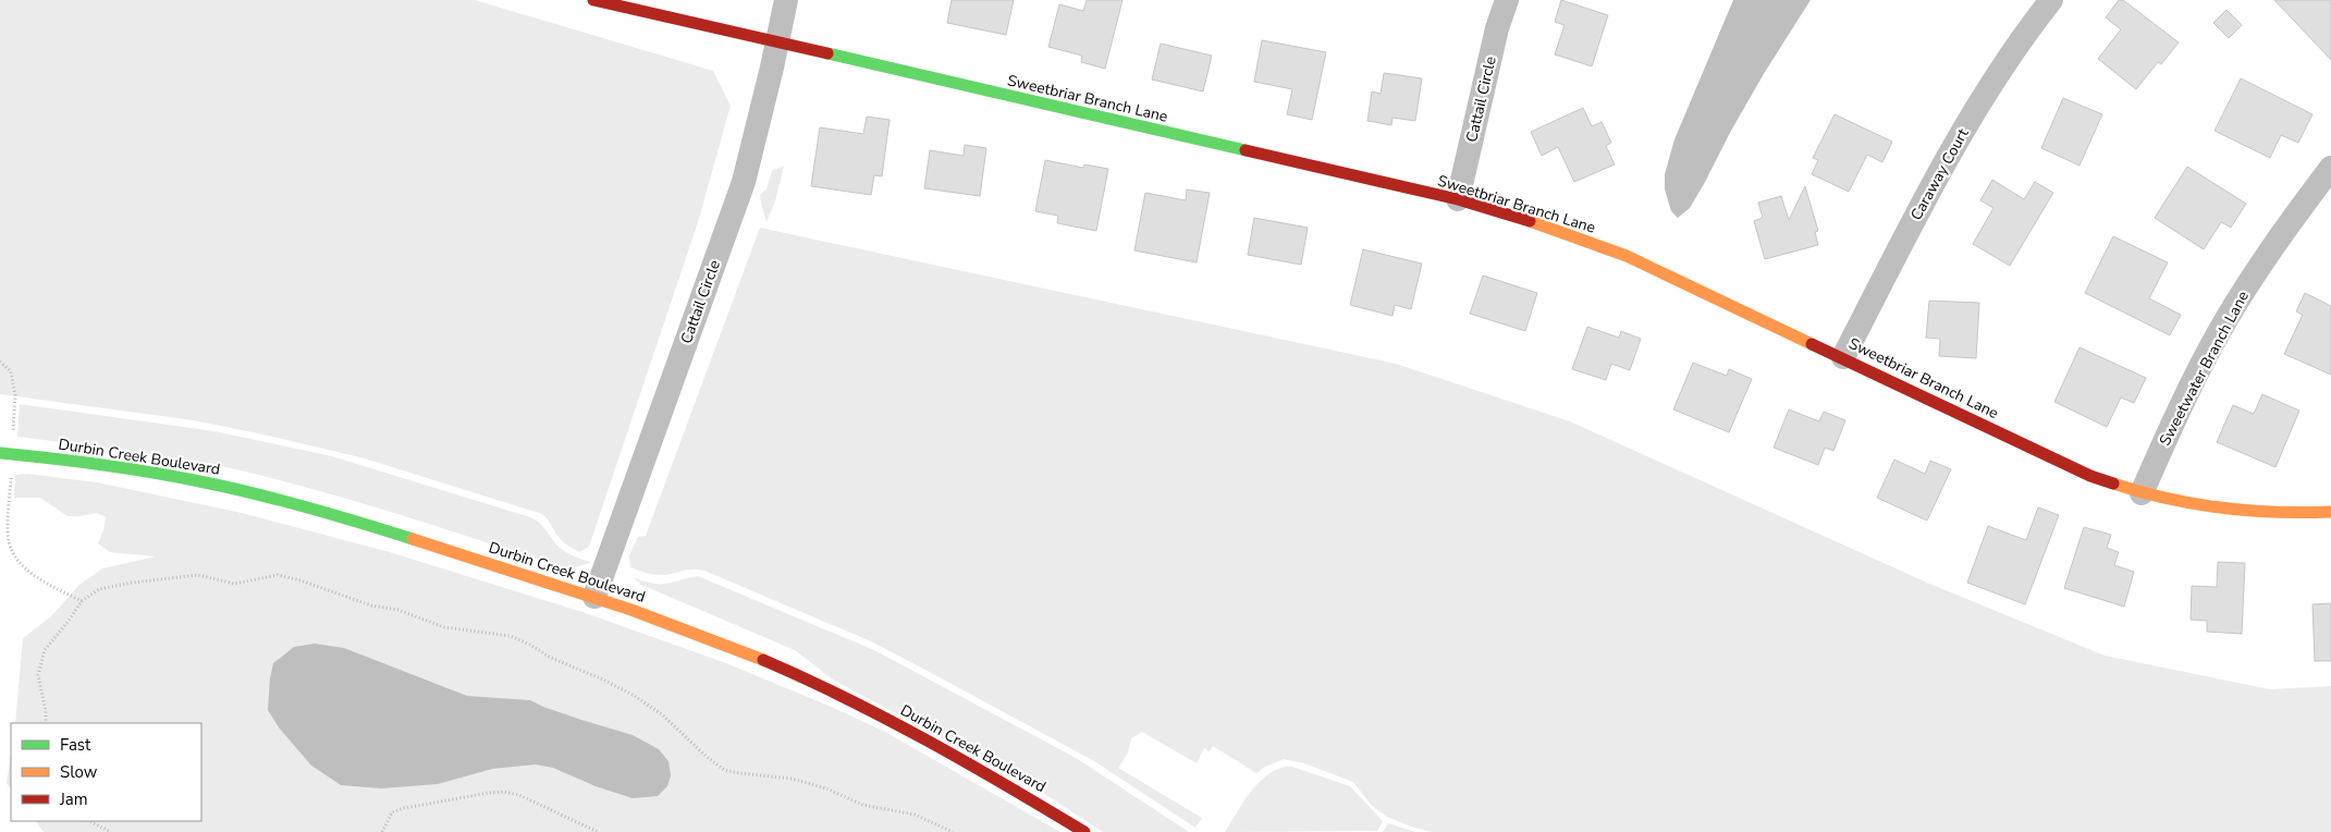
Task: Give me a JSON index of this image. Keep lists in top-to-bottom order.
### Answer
{
  "streets": {
    "street": [
      "Sweetbriar Branch Lane",
      "Cattail Circle",
      "Caraway Court",
      "Sweetwater Branch Lane",
      "Durbin Creek Boulevard"
    ]
  },
  "crossings": [
    ["Sweetbriar Branch Lane", "Cattail Circle"],
    ["Sweetbriar Branch Lane", "Caraway Court"],
    ["Sweetbriar Branch Lane", "Sweetwater Branch Lane"],
    ["Cattail Circle", "Durbin Creek Boulevard"]
  ],
  "legend": ["Fast", "Slow", "Jam"]
}
